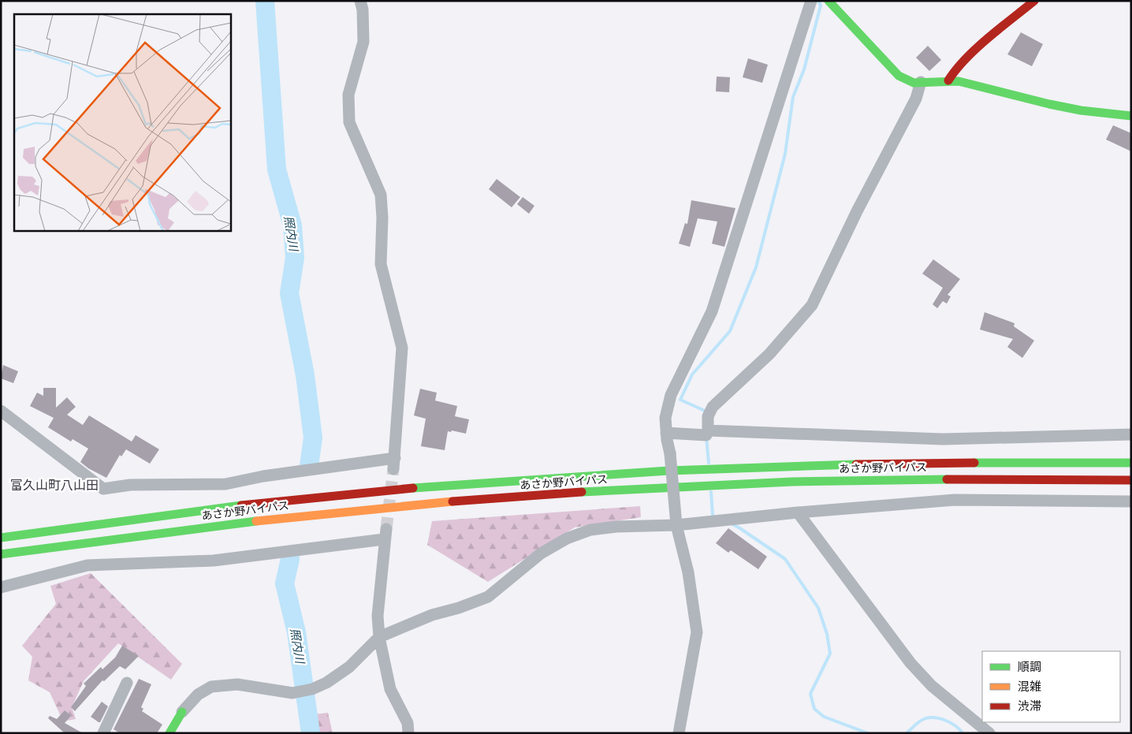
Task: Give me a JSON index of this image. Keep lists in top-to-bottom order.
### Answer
{
  "streets": {
    "main road": ["あさか野バイパス"]
  },
  "districts": ["富久山町八山田"],
  "water": ["照内川"],
  "legend": ["順調", "混雑", "渋滞"]
}
